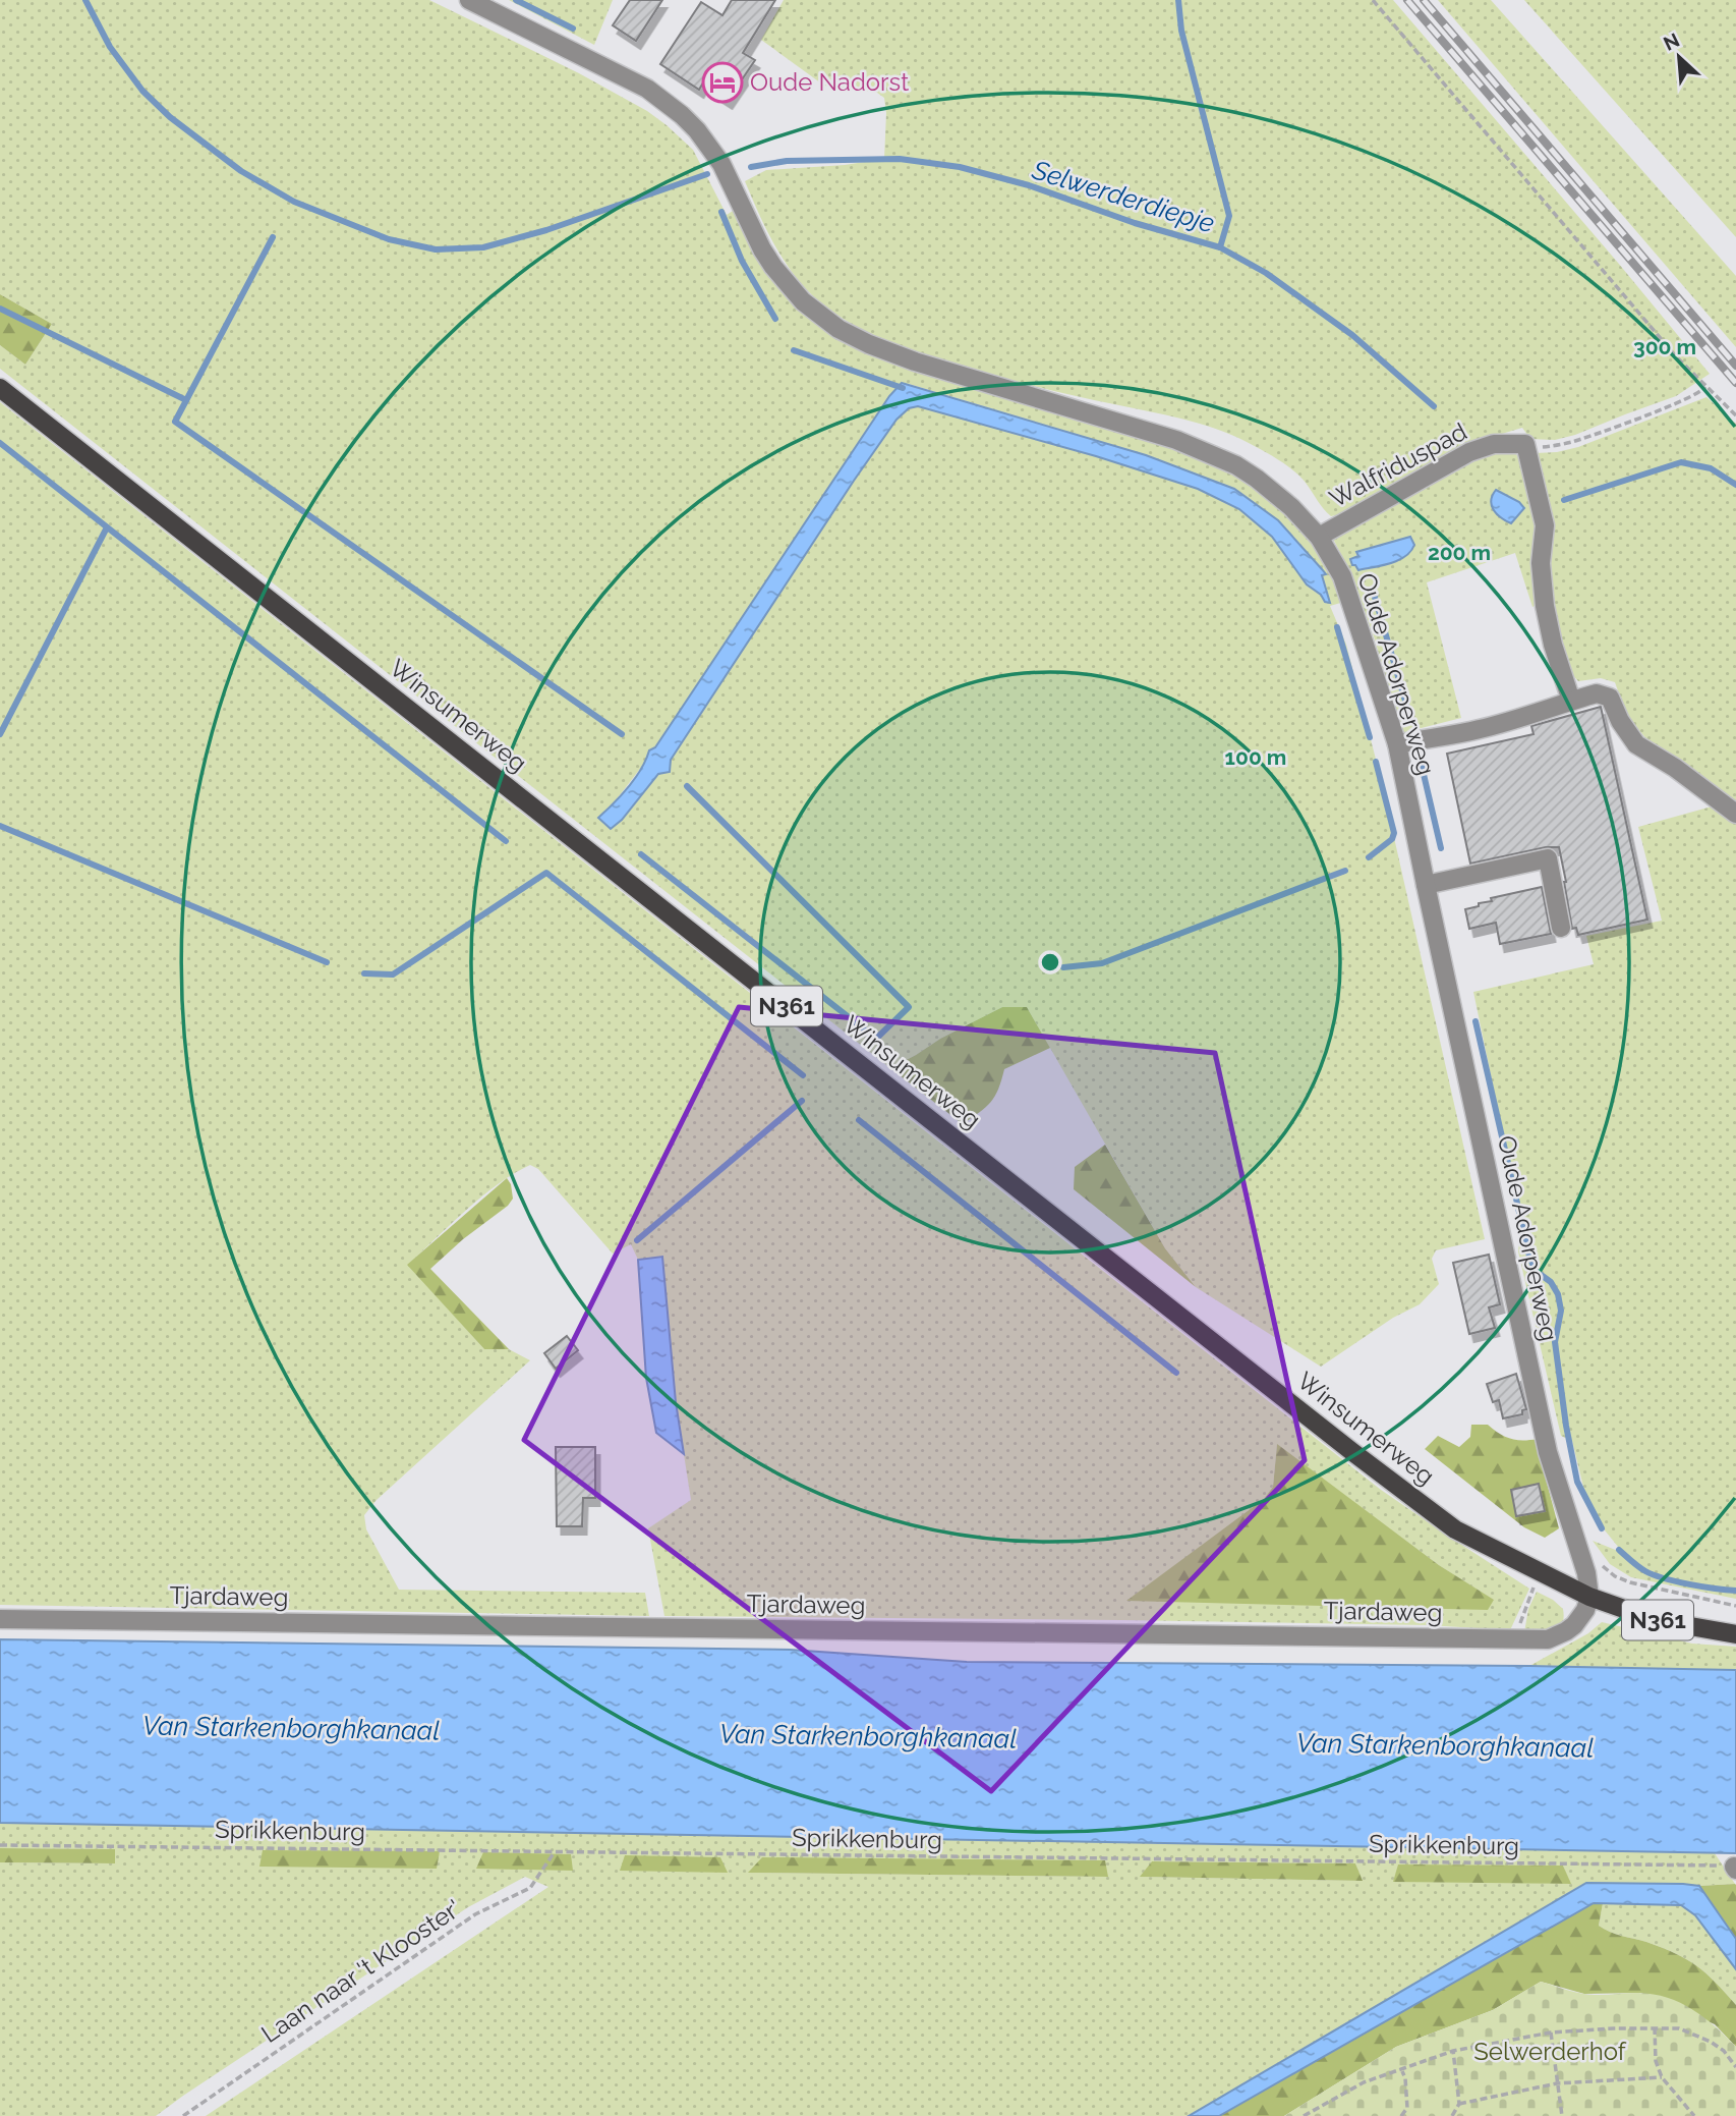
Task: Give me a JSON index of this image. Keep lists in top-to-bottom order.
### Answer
{
  "streets": {
    "main road": ["Winsumerweg", "N361"],
    "street": ["Walfriduspad", "Oude Adorperweg", "Tjardaweg"],
    "path": ["Sprikkenburg", "Laan naar 't Klooster'"]
  },
  "crossings": [
    ["Walfriduspad", "Oude Adorperweg"],
    ["Oude Adorperweg", "Winsumerweg"],
    ["Oude Adorperweg", "Tjardaweg"],
    ["Winsumerweg", "Tjardaweg"],
    ["Sprikkenburg", "Laan naar 't Klooster'"]
  ],
  "water": ["Selwerderdiepje", "Van Starkenborghkanaal"],
  "parks": ["Selwerderhof"],
  "places": {
    "hotel": ["Oude Nadorst"]
  },
  "north": "top left",
  "rings": ["300 m", "200 m", "100 m"]
}
